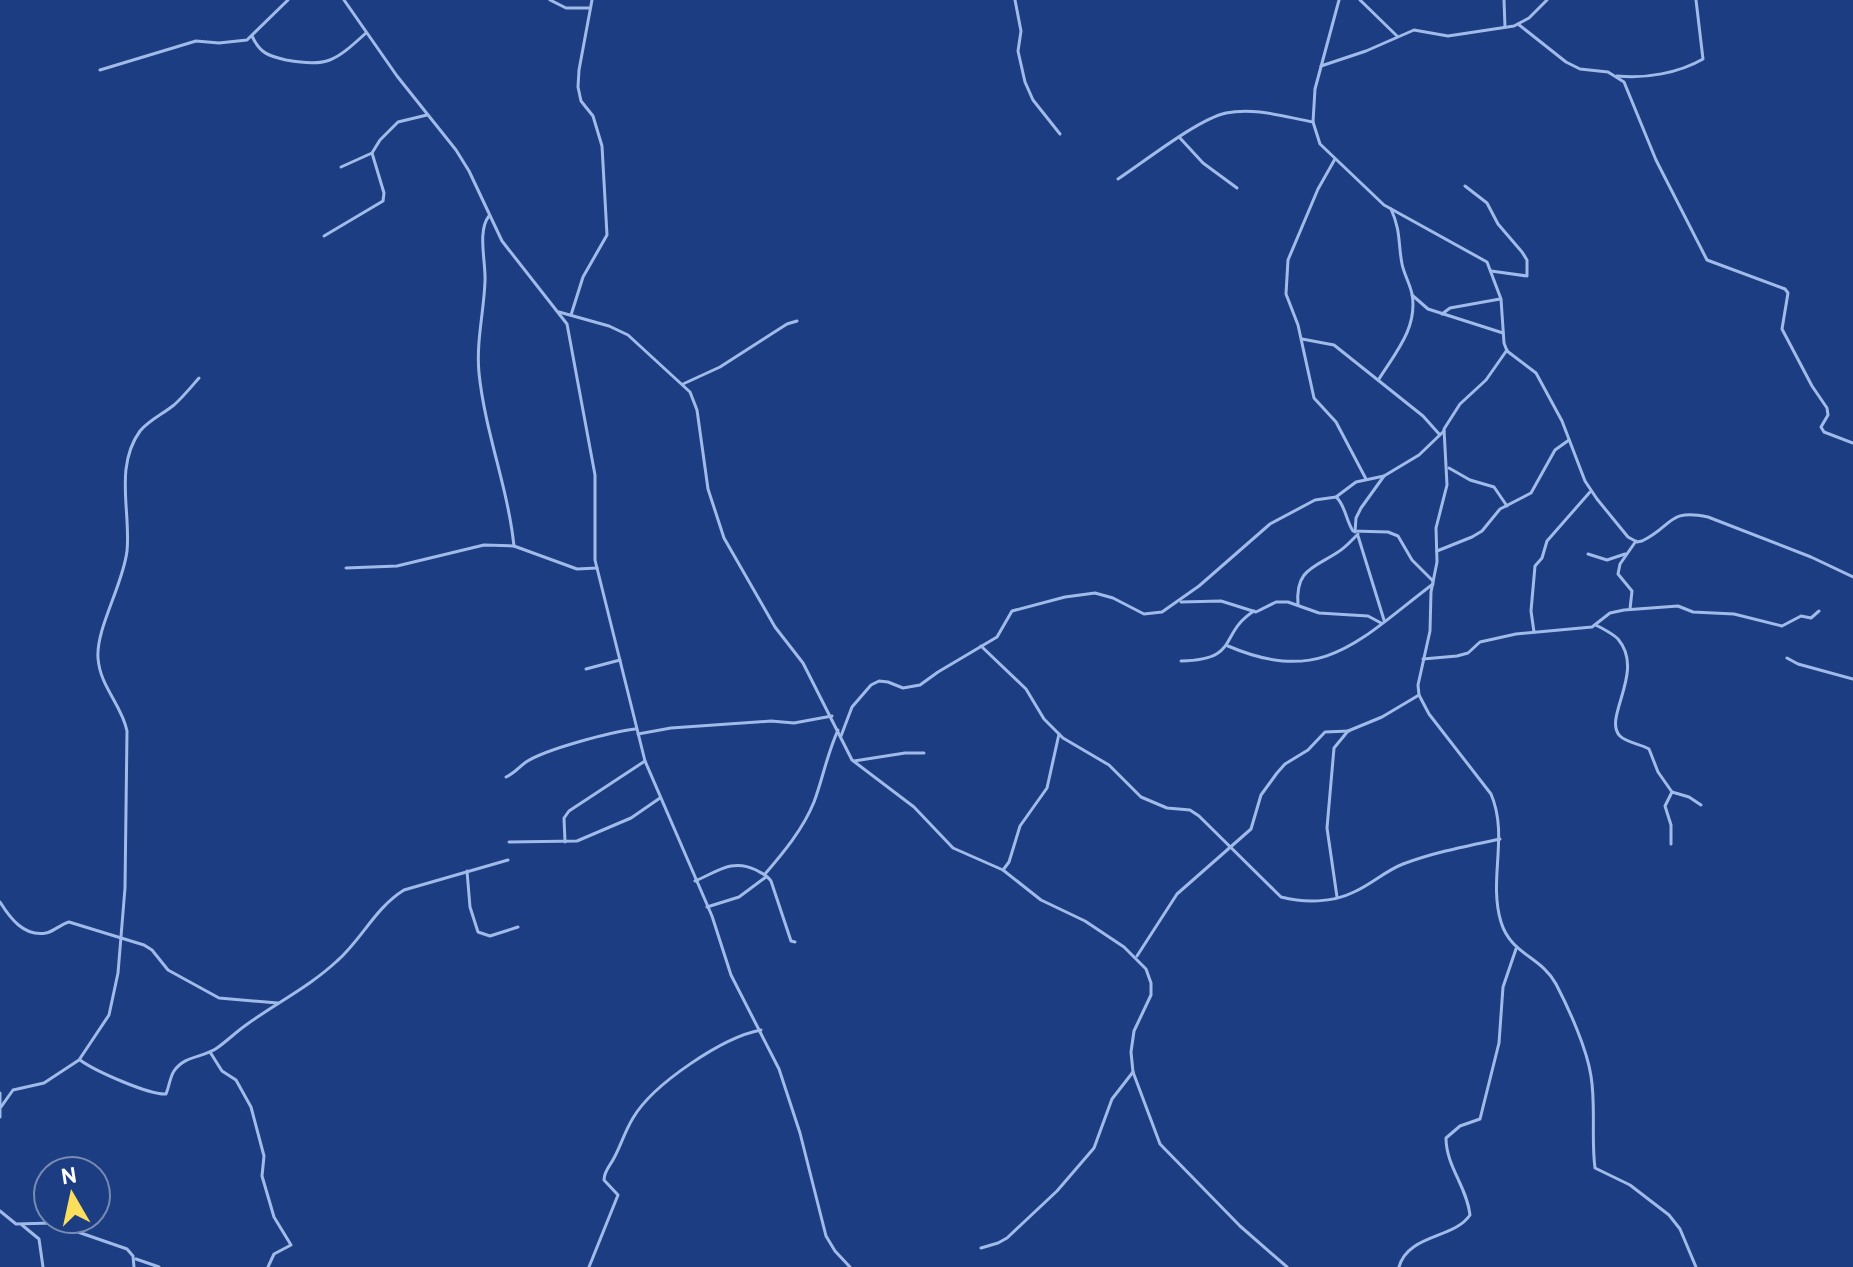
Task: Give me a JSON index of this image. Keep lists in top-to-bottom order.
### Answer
{
  "north": "top"
}
